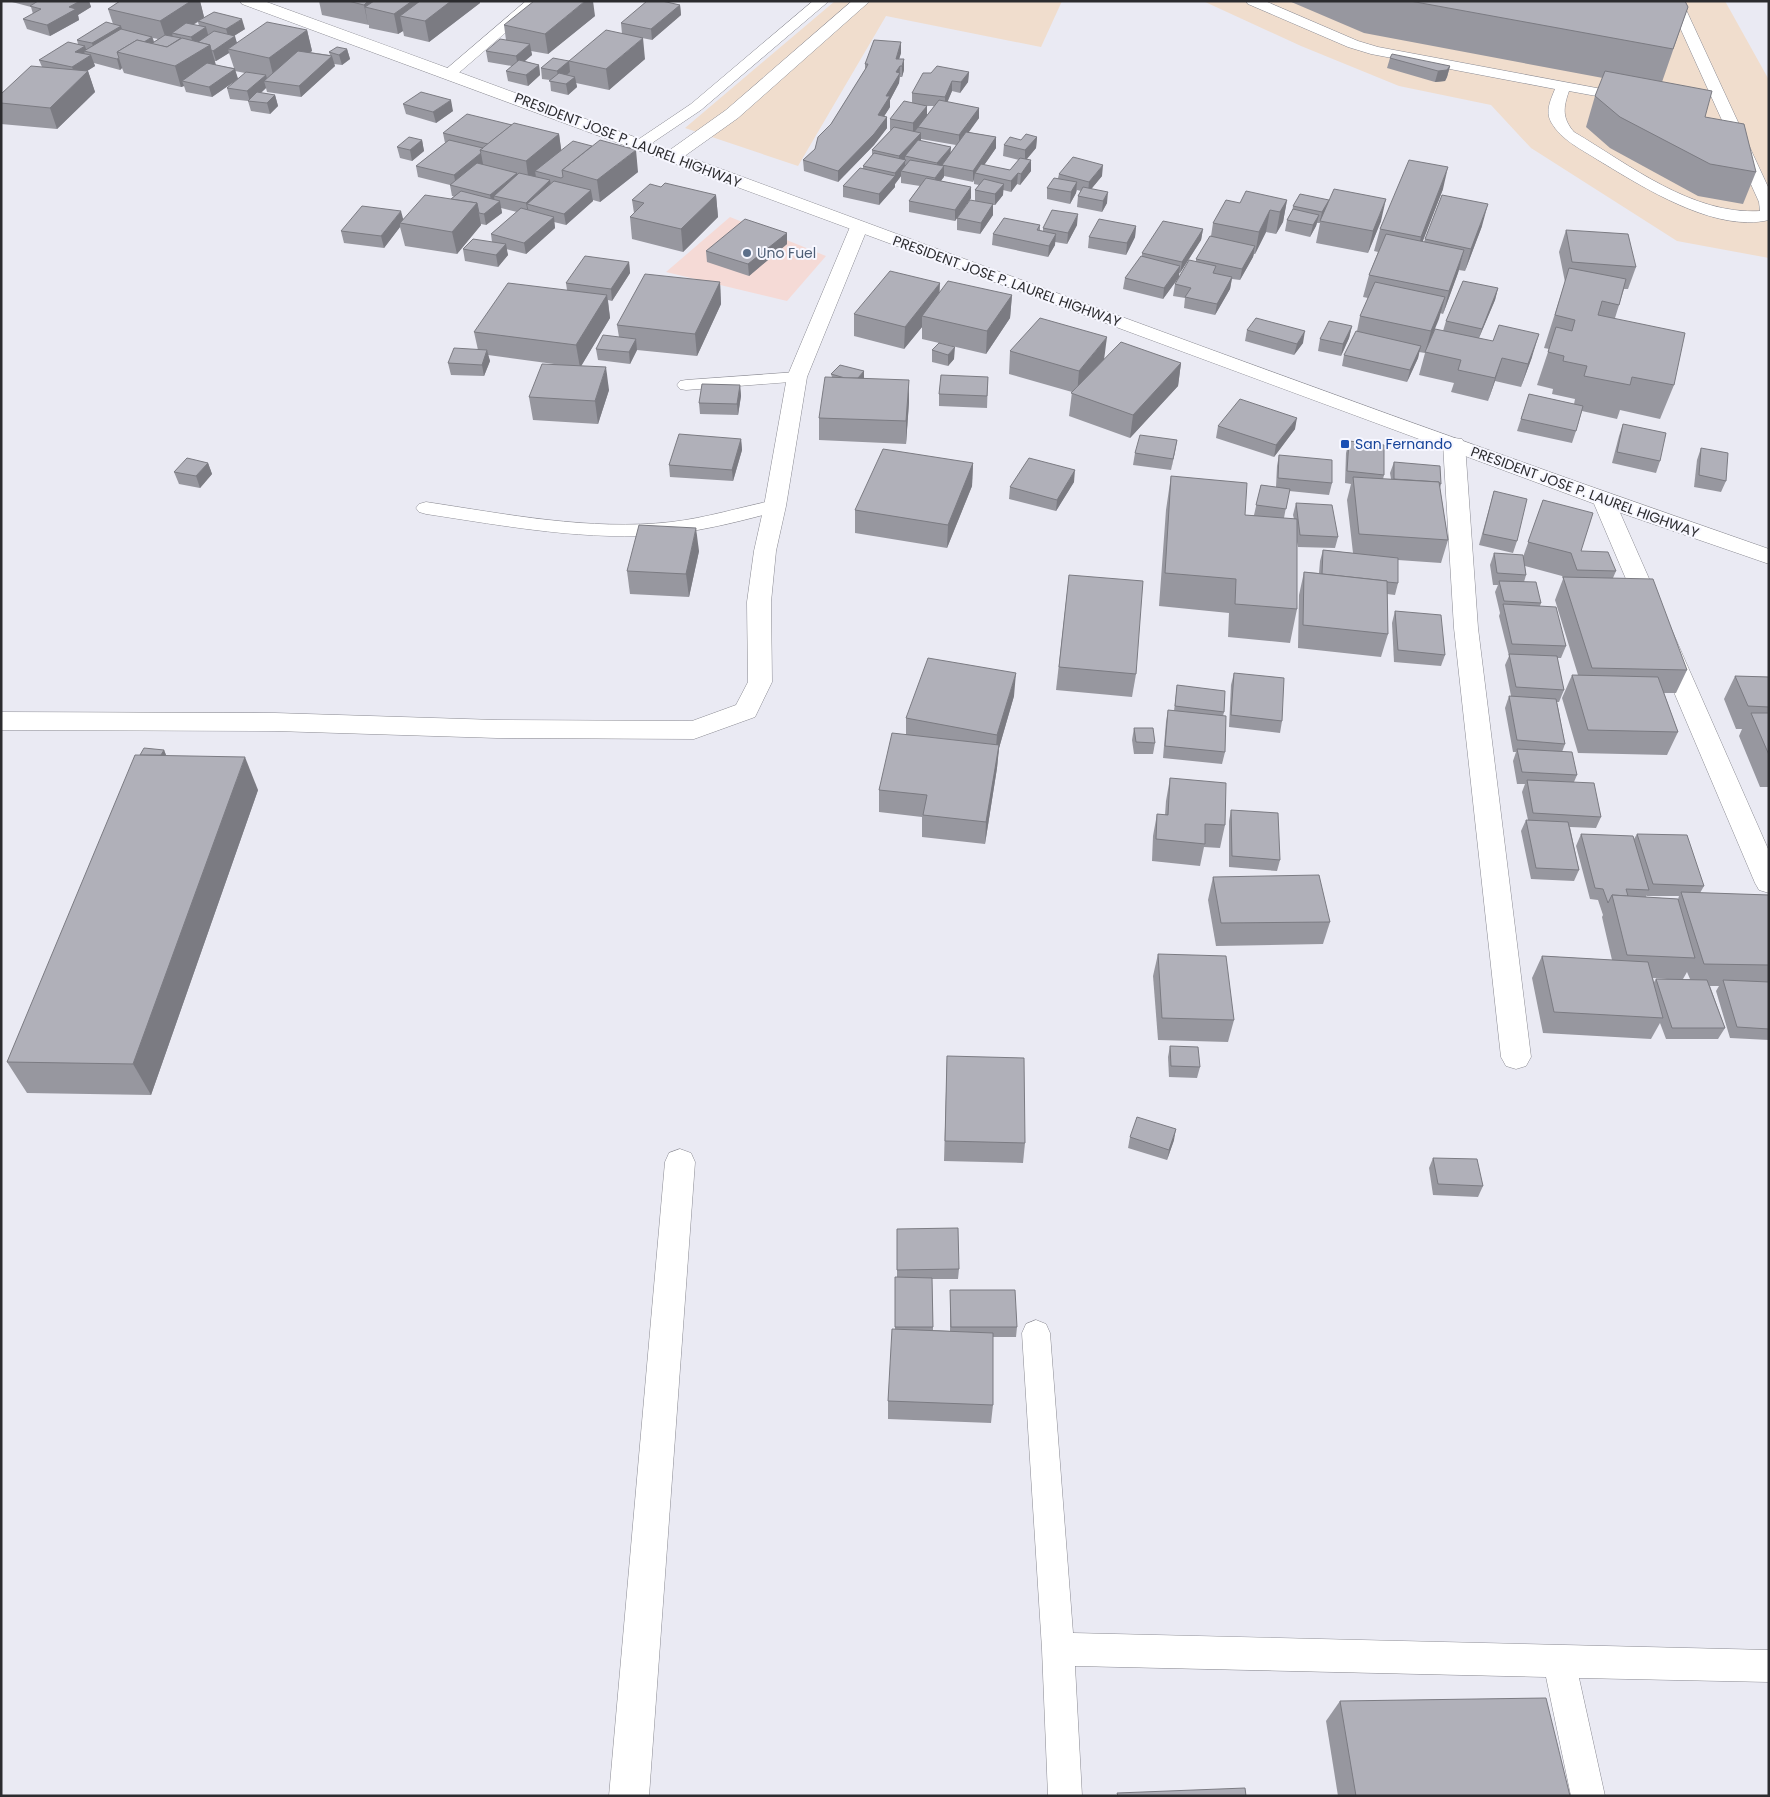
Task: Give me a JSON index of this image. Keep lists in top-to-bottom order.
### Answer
{
  "streets": {
    "main road": ["PRESIDENT JOSE P. LAUREL HIGHWAY"]
  },
  "places": {
    "other": ["Uno Fuel"],
    "transit": ["San Fernando"]
  }
}
